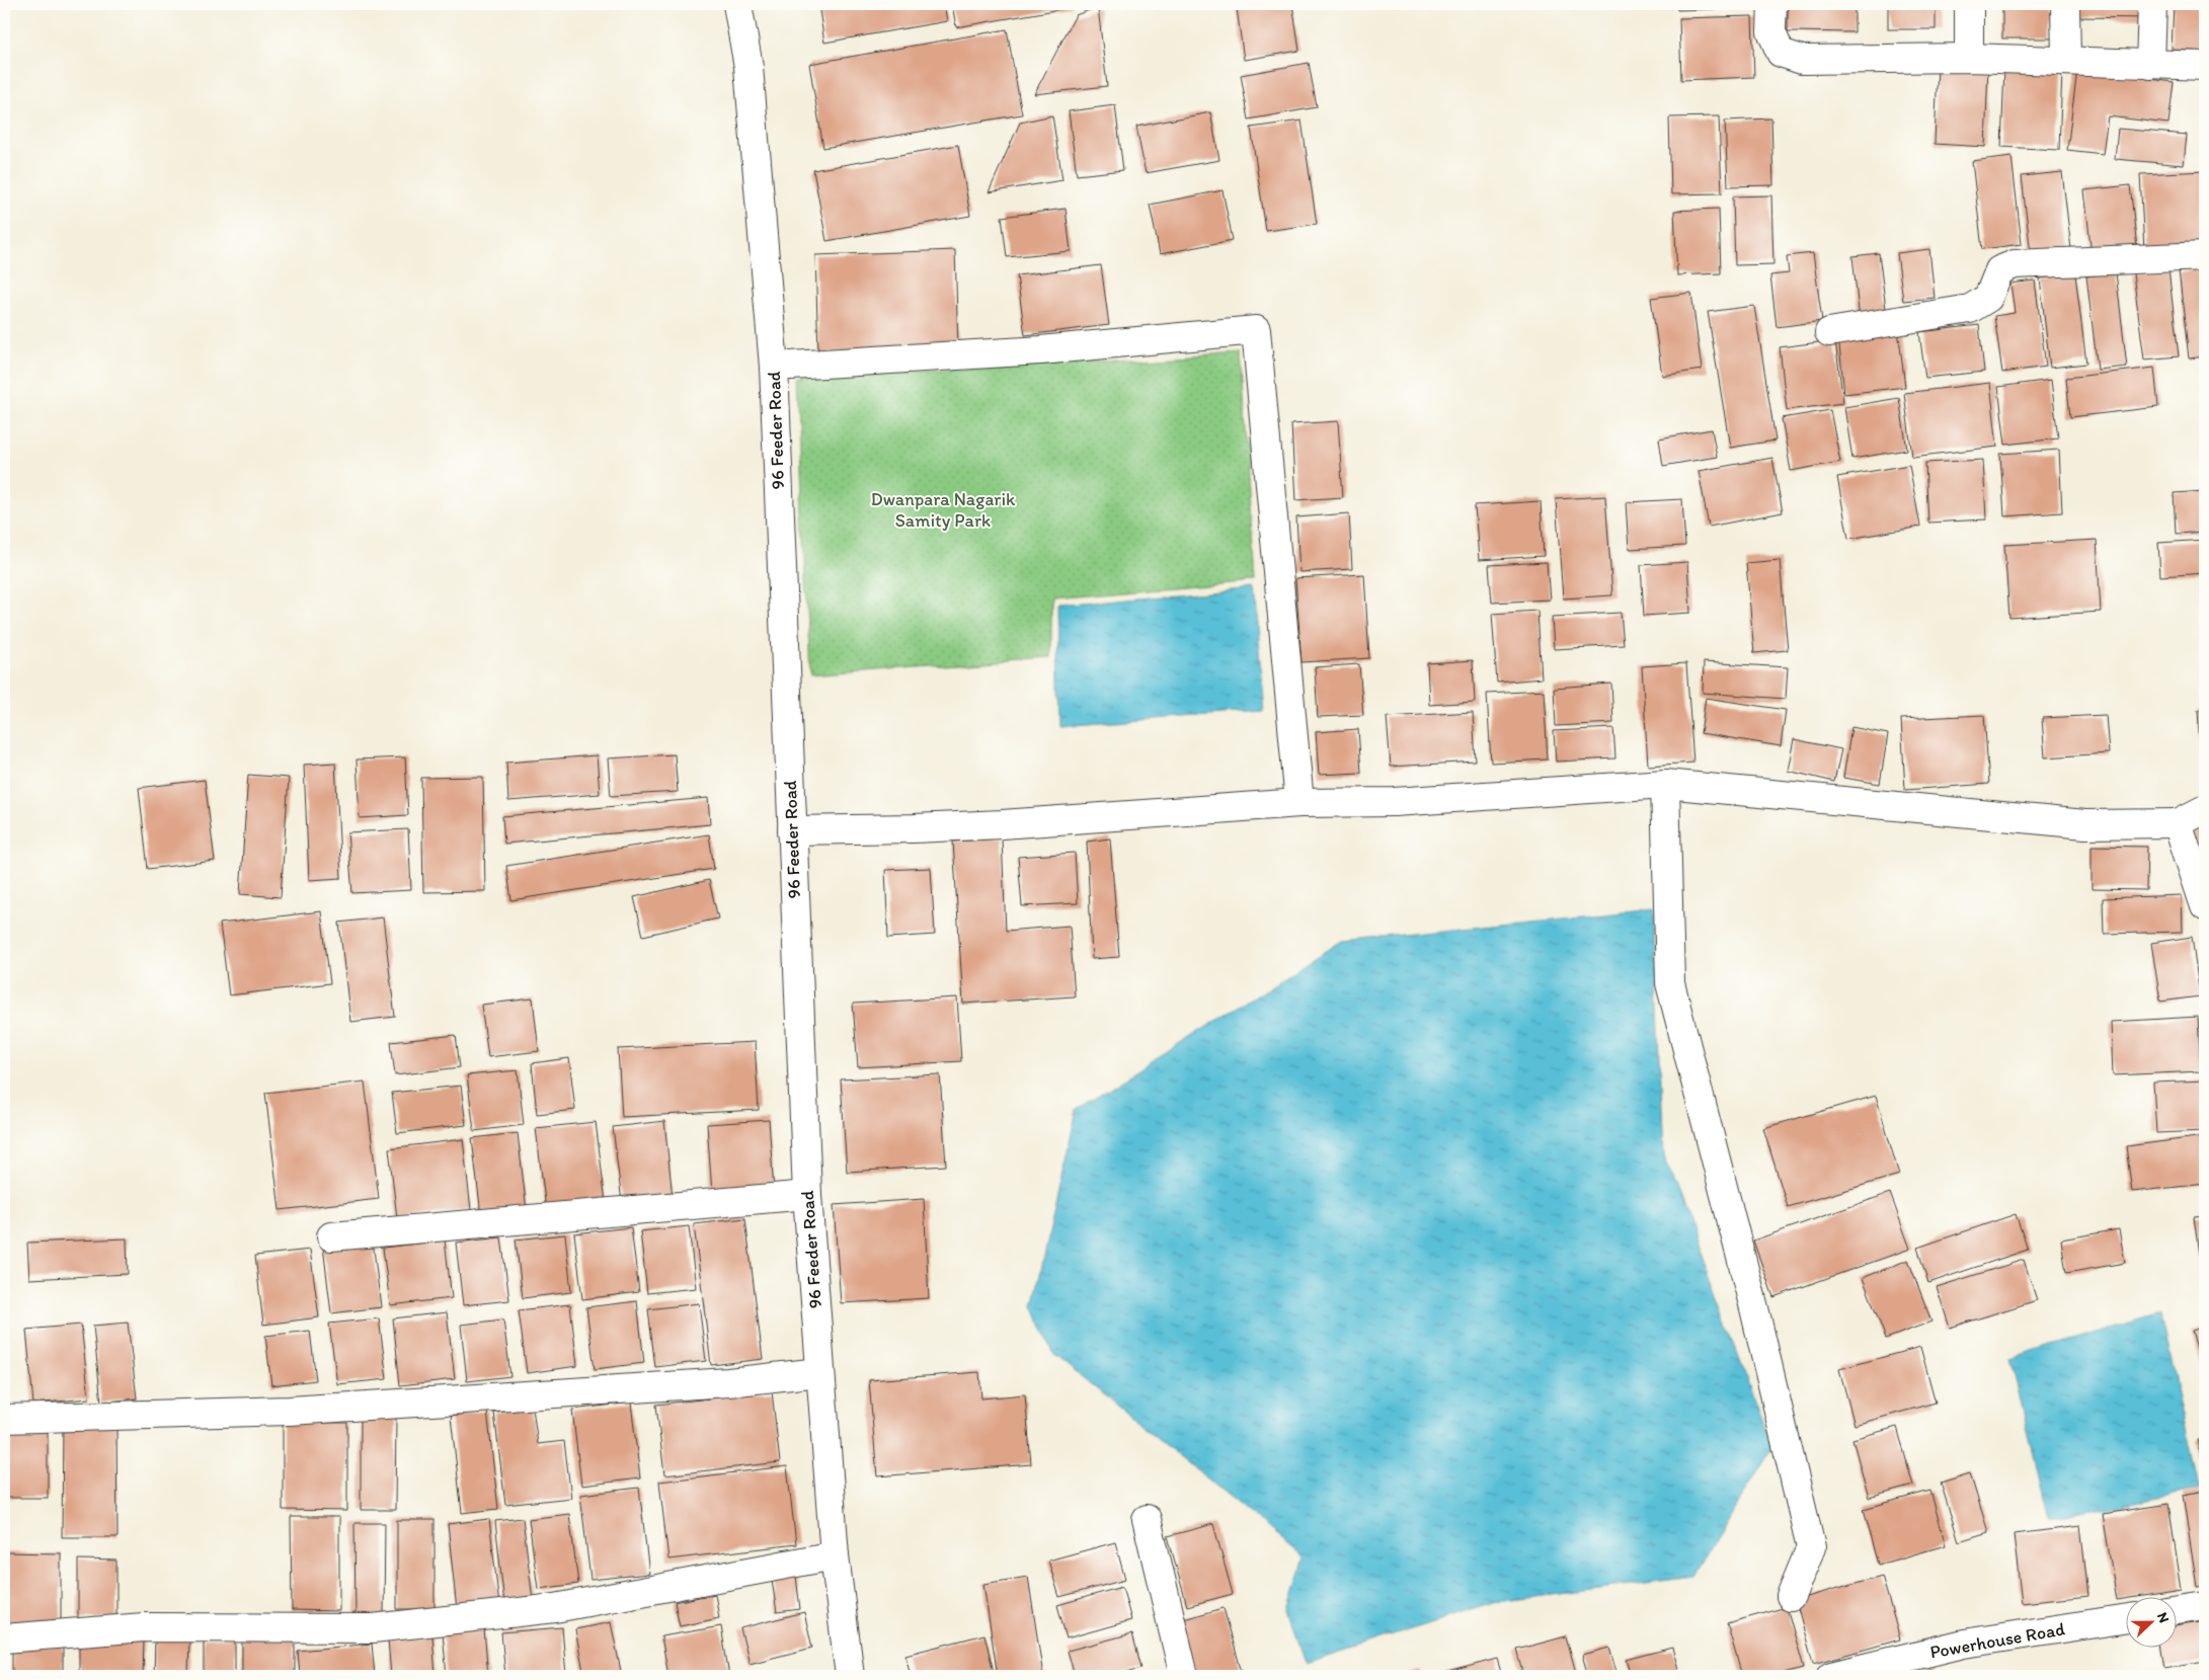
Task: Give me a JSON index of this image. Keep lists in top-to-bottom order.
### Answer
{
  "streets": {
    "street": ["96 Feeder Road", "Powerhouse Road"]
  },
  "parks": ["Dwanpara Nagarik Samity Park"],
  "north": "right"
}
